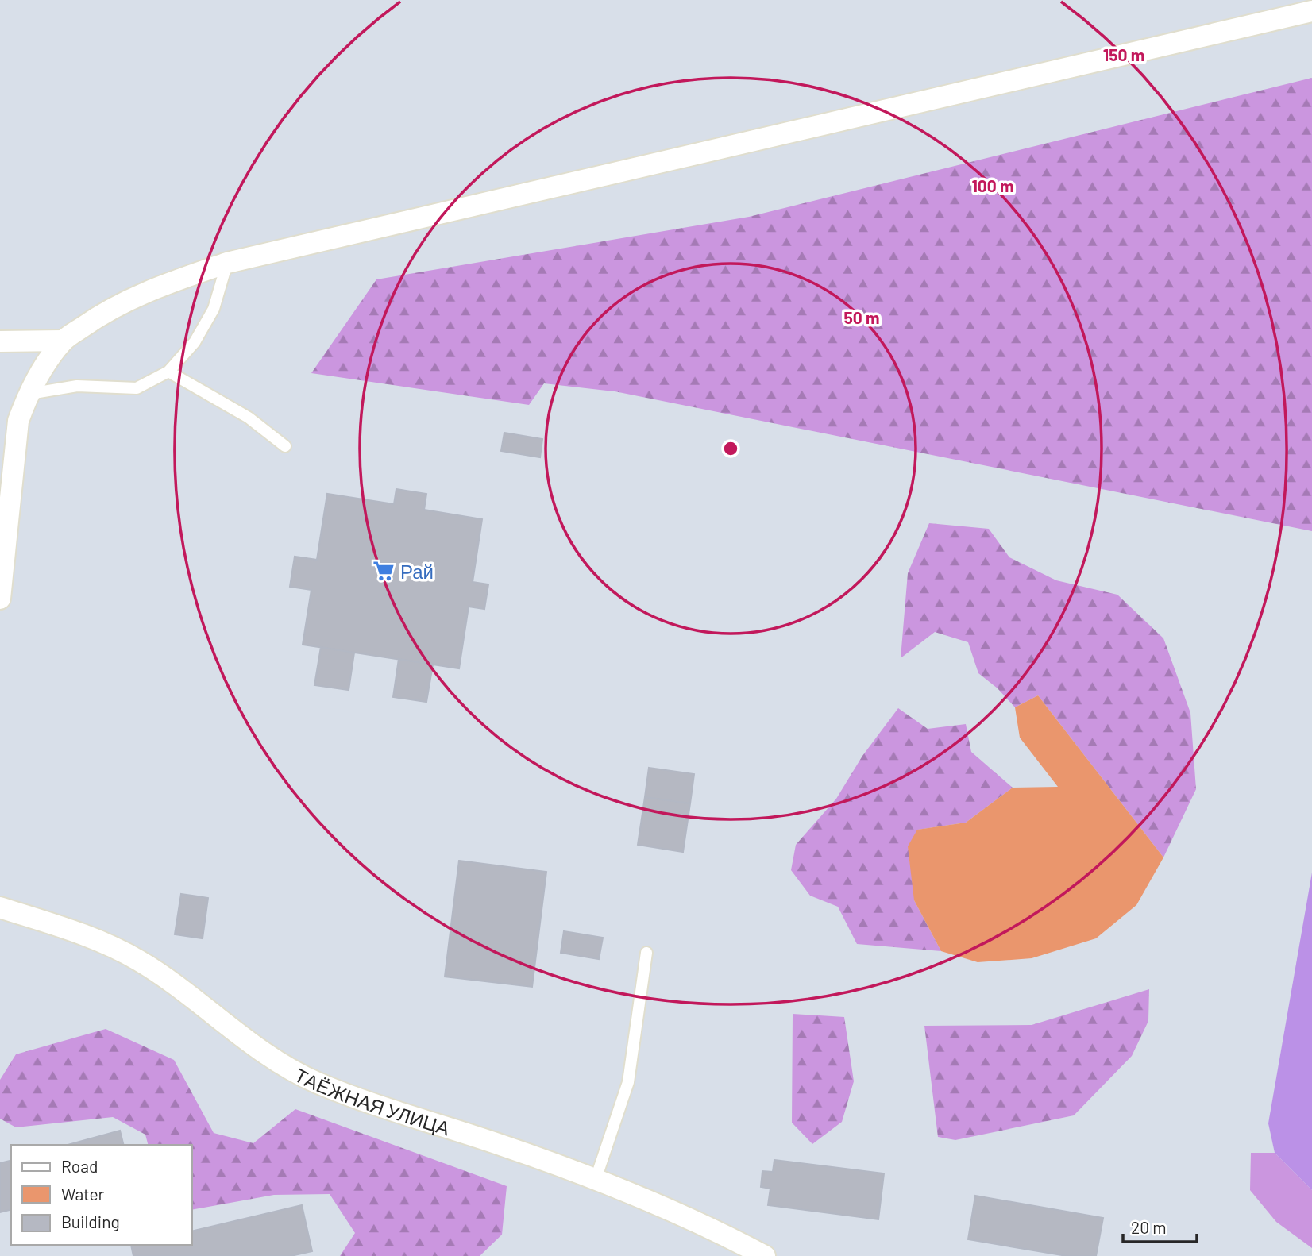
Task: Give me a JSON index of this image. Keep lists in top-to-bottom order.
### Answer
{
  "streets": {
    "street": ["ТАЁЖНАЯ УЛИЦА"]
  },
  "places": {
    "supermarket": ["Рай"]
  },
  "legend": ["Road", "Water", "Building"],
  "scale_bar": "20 m",
  "rings": ["150 m", "100 m", "50 m"]
}
